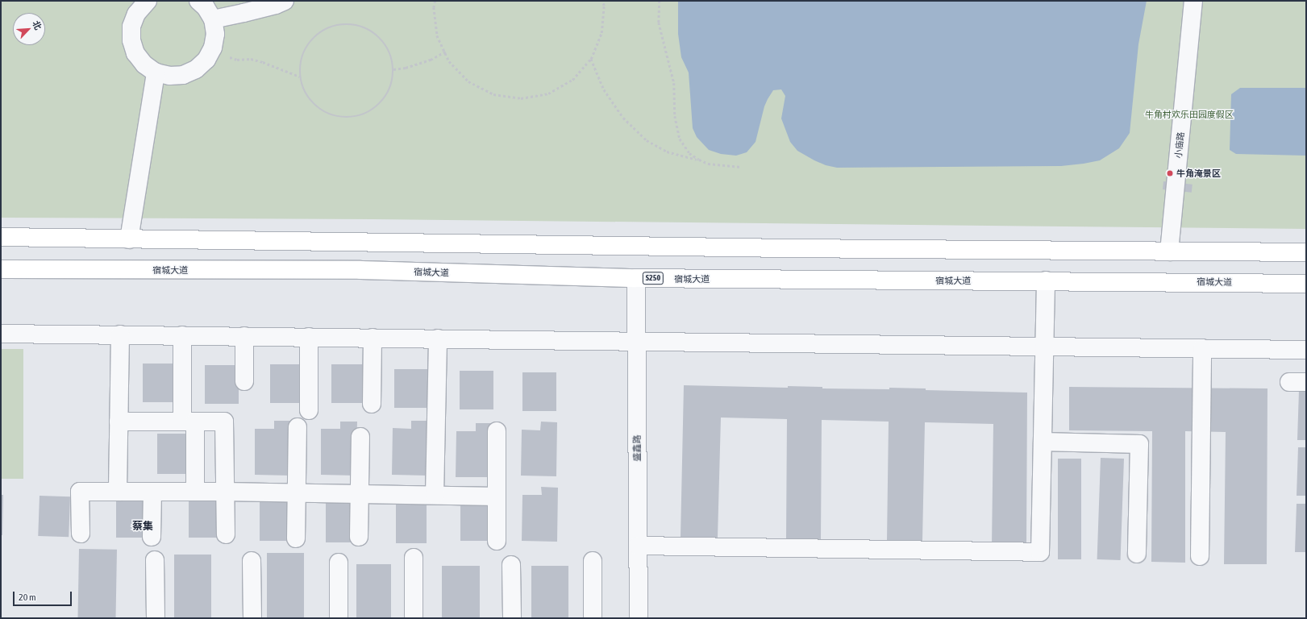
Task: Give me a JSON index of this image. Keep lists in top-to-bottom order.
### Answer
{
  "streets": {
    "main road": ["宿城大道", "S250"],
    "street": ["小庙路", "盛鑫路"]
  },
  "crossings": [
    ["宿城大道", "盛鑫路"]
  ],
  "districts": ["蔡集"],
  "parks": ["牛角村欢乐田园度假区"],
  "places": ["牛角淹景区"],
  "scale_bar": "20 m",
  "north": "top right"
}
